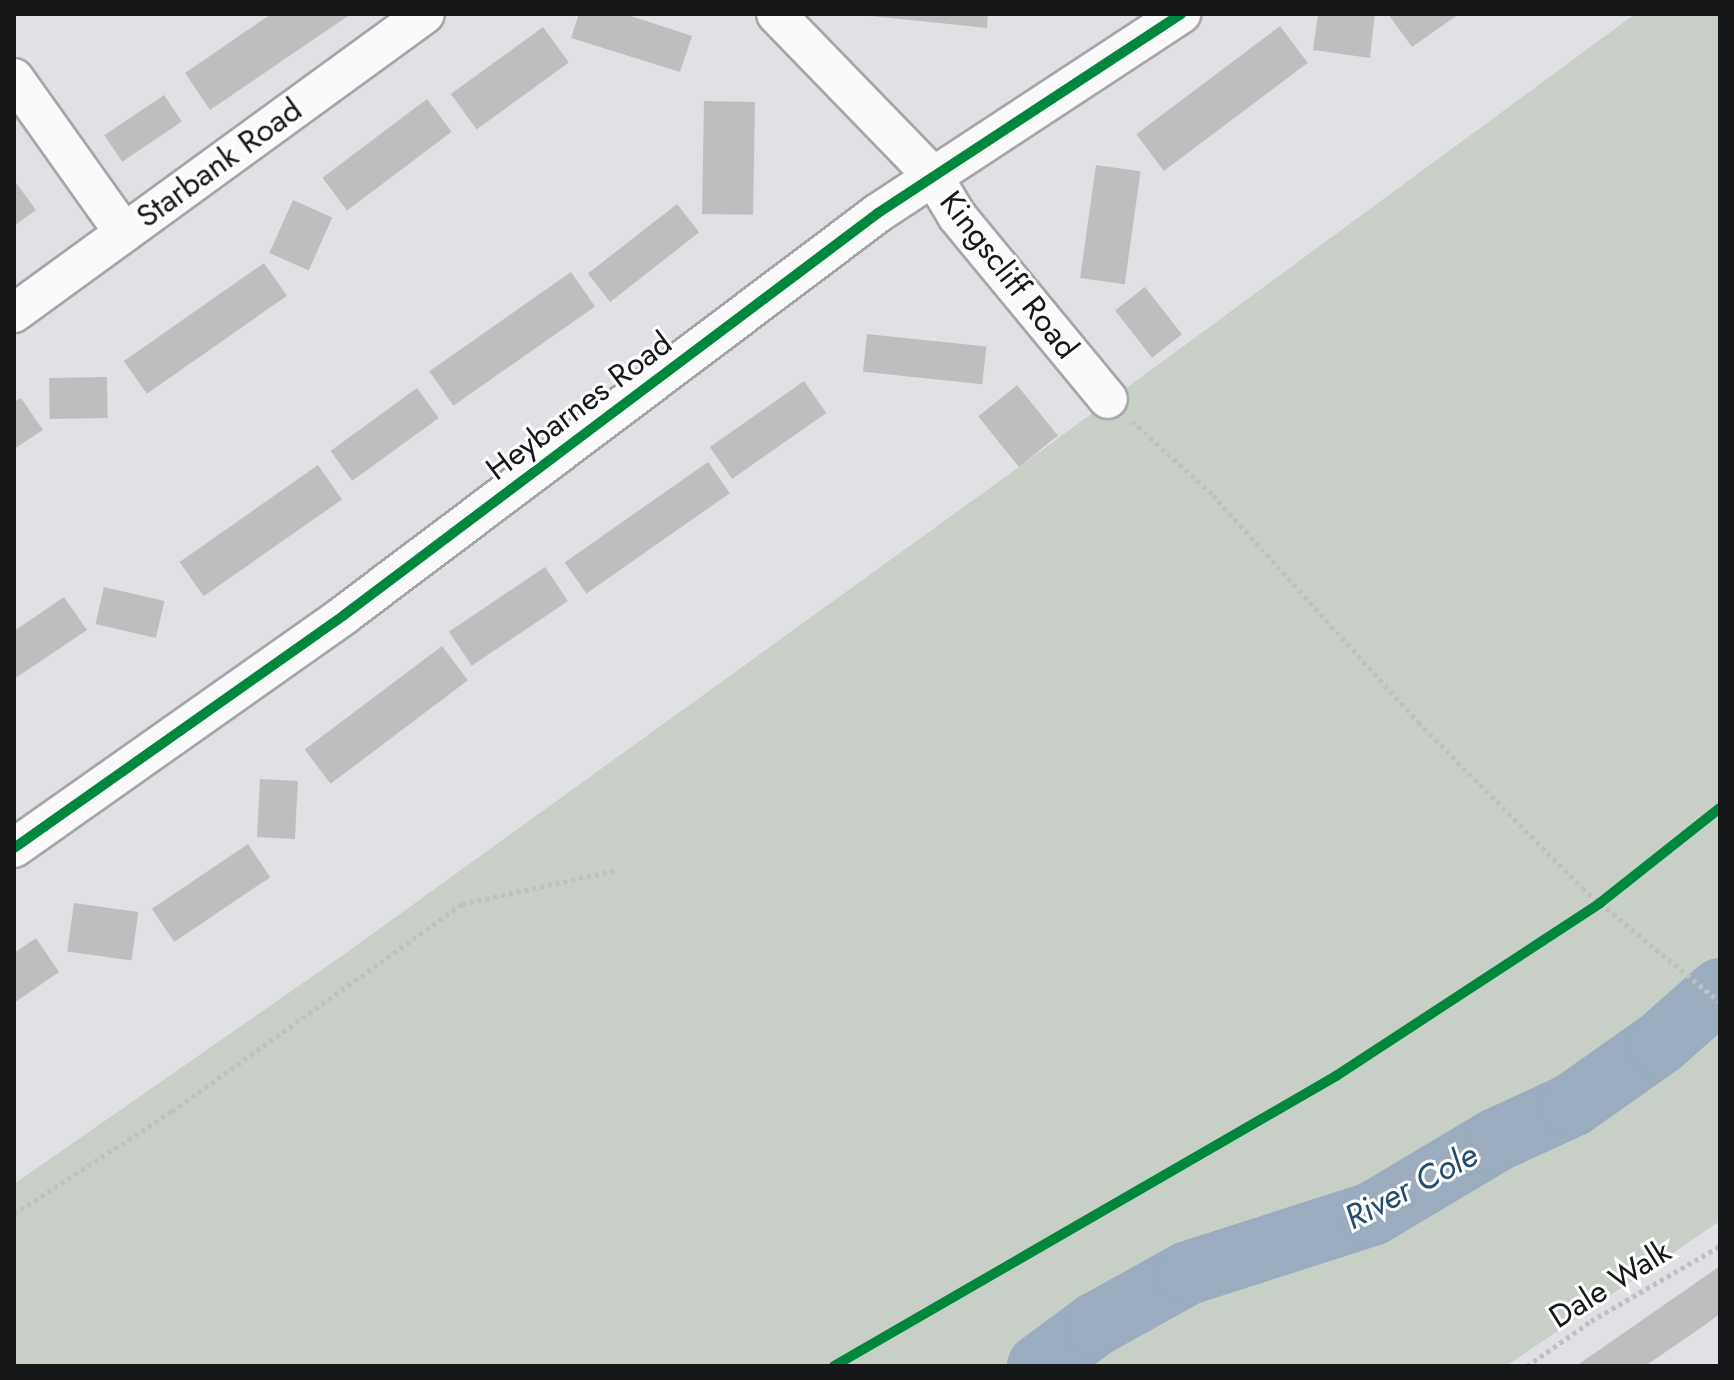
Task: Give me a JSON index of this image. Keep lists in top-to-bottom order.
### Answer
{
  "streets": {
    "street": ["Starbank Road", "Kingscliff Road", "Heybarnes Road"],
    "path": ["Dale Walk"]
  },
  "crossings": [
    ["Kingscliff Road", "Heybarnes Road"]
  ],
  "water": ["River Cole"]
}
